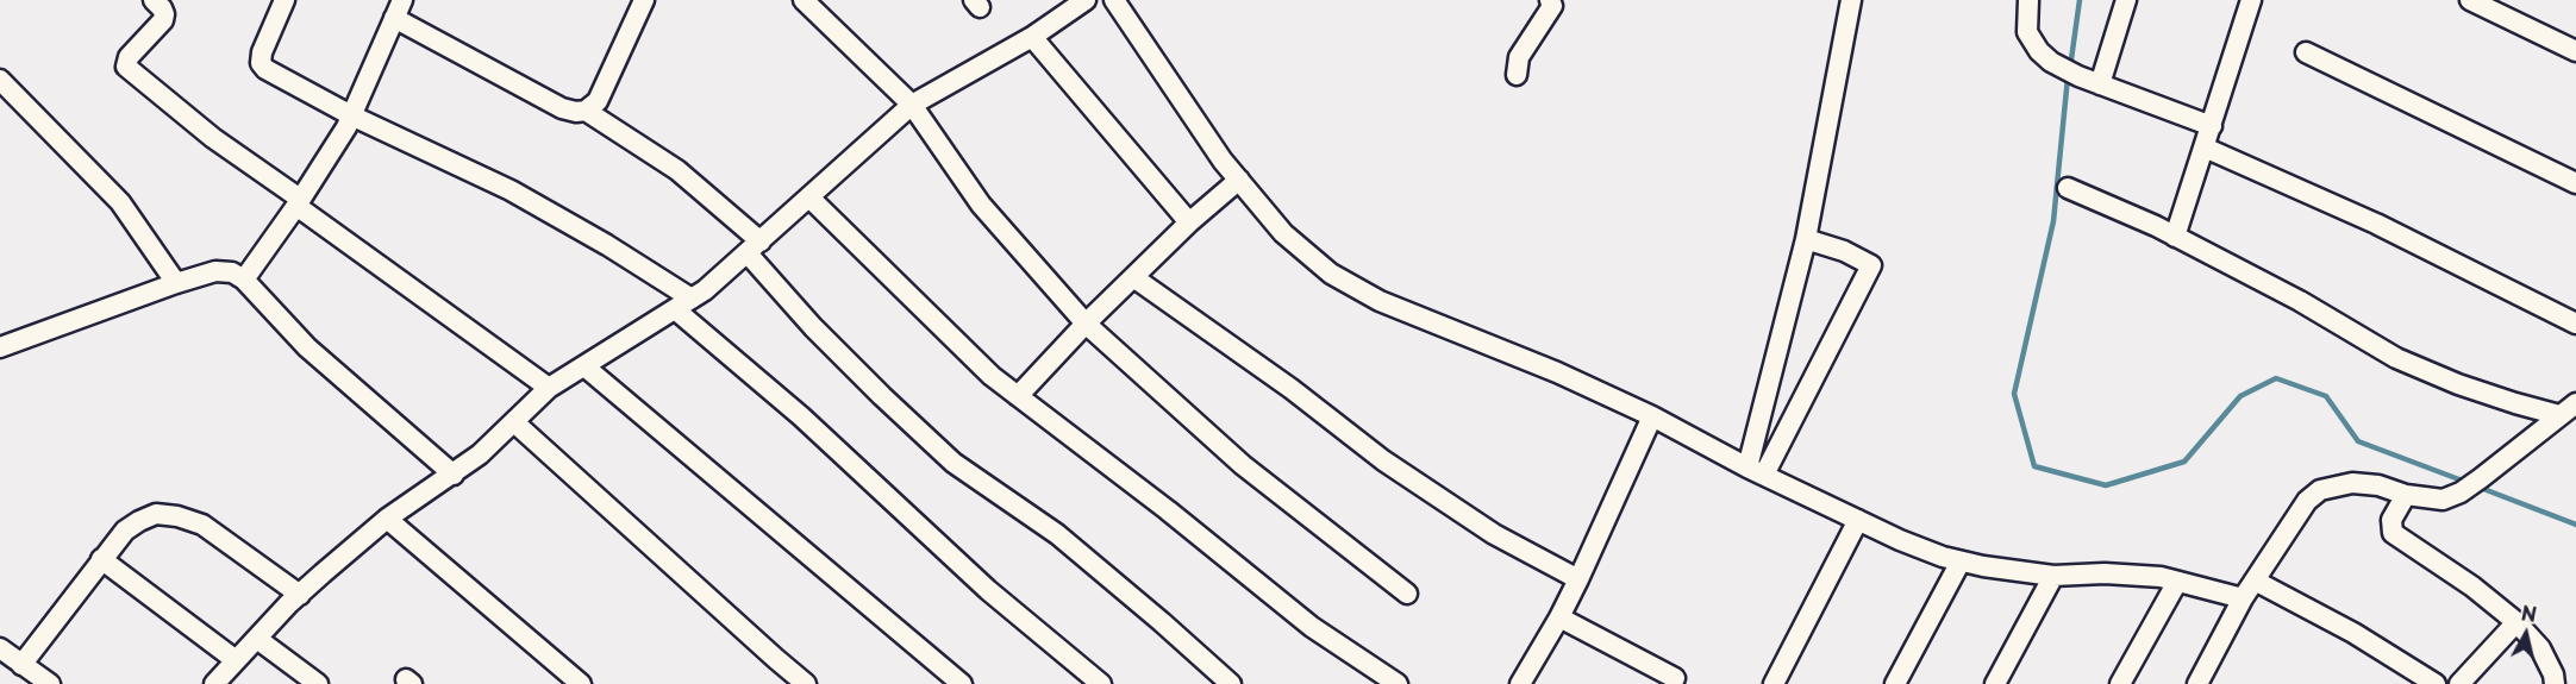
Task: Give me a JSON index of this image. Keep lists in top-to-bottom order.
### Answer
{
  "north": "top"
}
